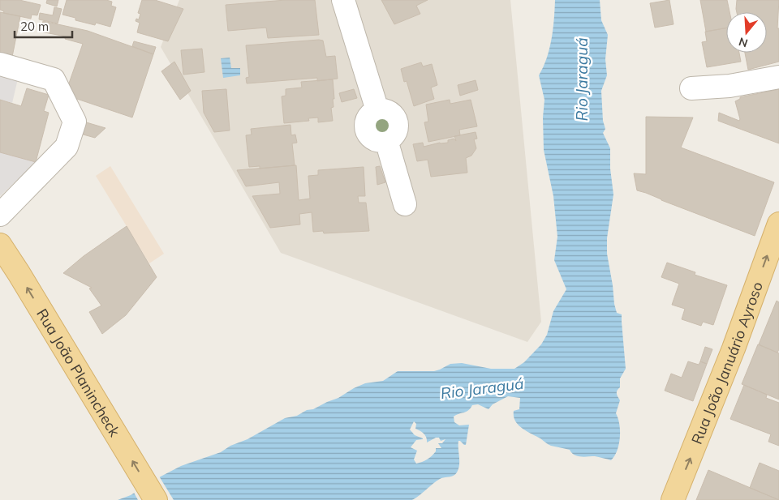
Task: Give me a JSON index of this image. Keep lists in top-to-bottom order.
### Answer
{
  "streets": {
    "main road": ["Rua João Januário Ayroso", "Rua João Planincheck"]
  },
  "one_way": ["Rua João Januário Ayroso", "Rua João Planincheck"],
  "water": ["Rio Jaraguá"],
  "scale_bar": "20 m",
  "north": "bottom"
}
